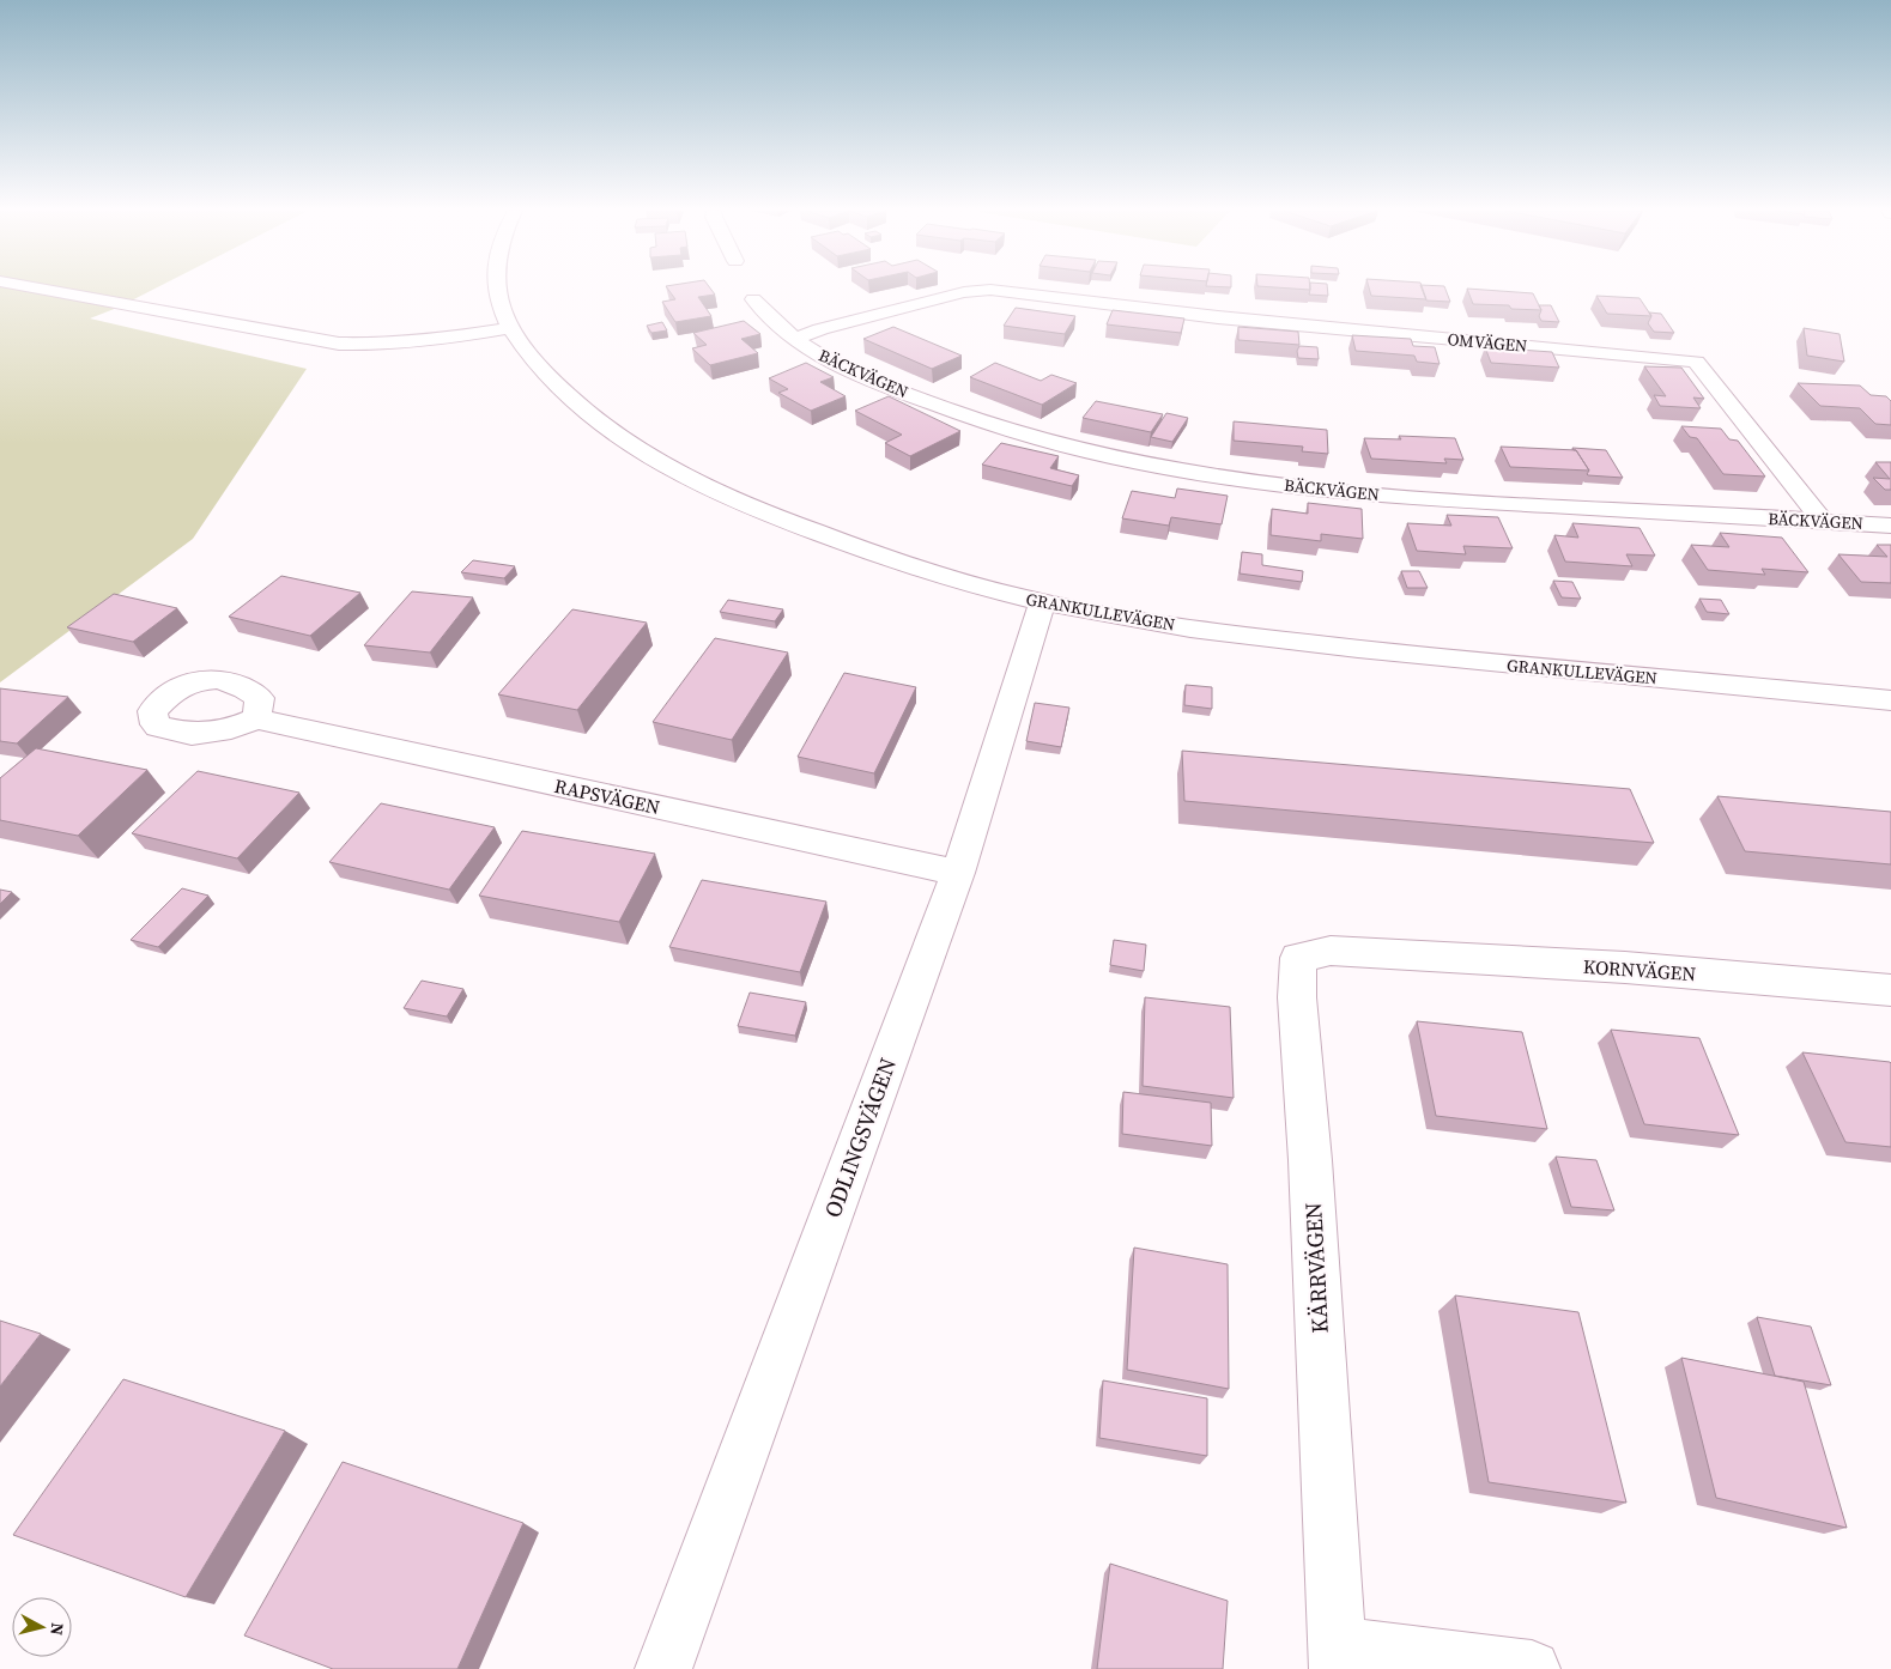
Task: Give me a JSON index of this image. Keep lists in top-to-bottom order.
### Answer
{
  "streets": {
    "street": [
      "OMVÄGEN",
      "BÄCKVÄGEN",
      "GRANKULLEVÄGEN",
      "RAPSVÄGEN",
      "KORNVÄGEN",
      "ODLINGSVÄGEN",
      "KÄRRVÄGEN"
    ]
  },
  "crossings": [
    ["OMVÄGEN", "BÄCKVÄGEN"],
    ["GRANKULLEVÄGEN", "ODLINGSVÄGEN"],
    ["RAPSVÄGEN", "ODLINGSVÄGEN"],
    ["KORNVÄGEN", "KÄRRVÄGEN"]
  ],
  "north": "right"
}
